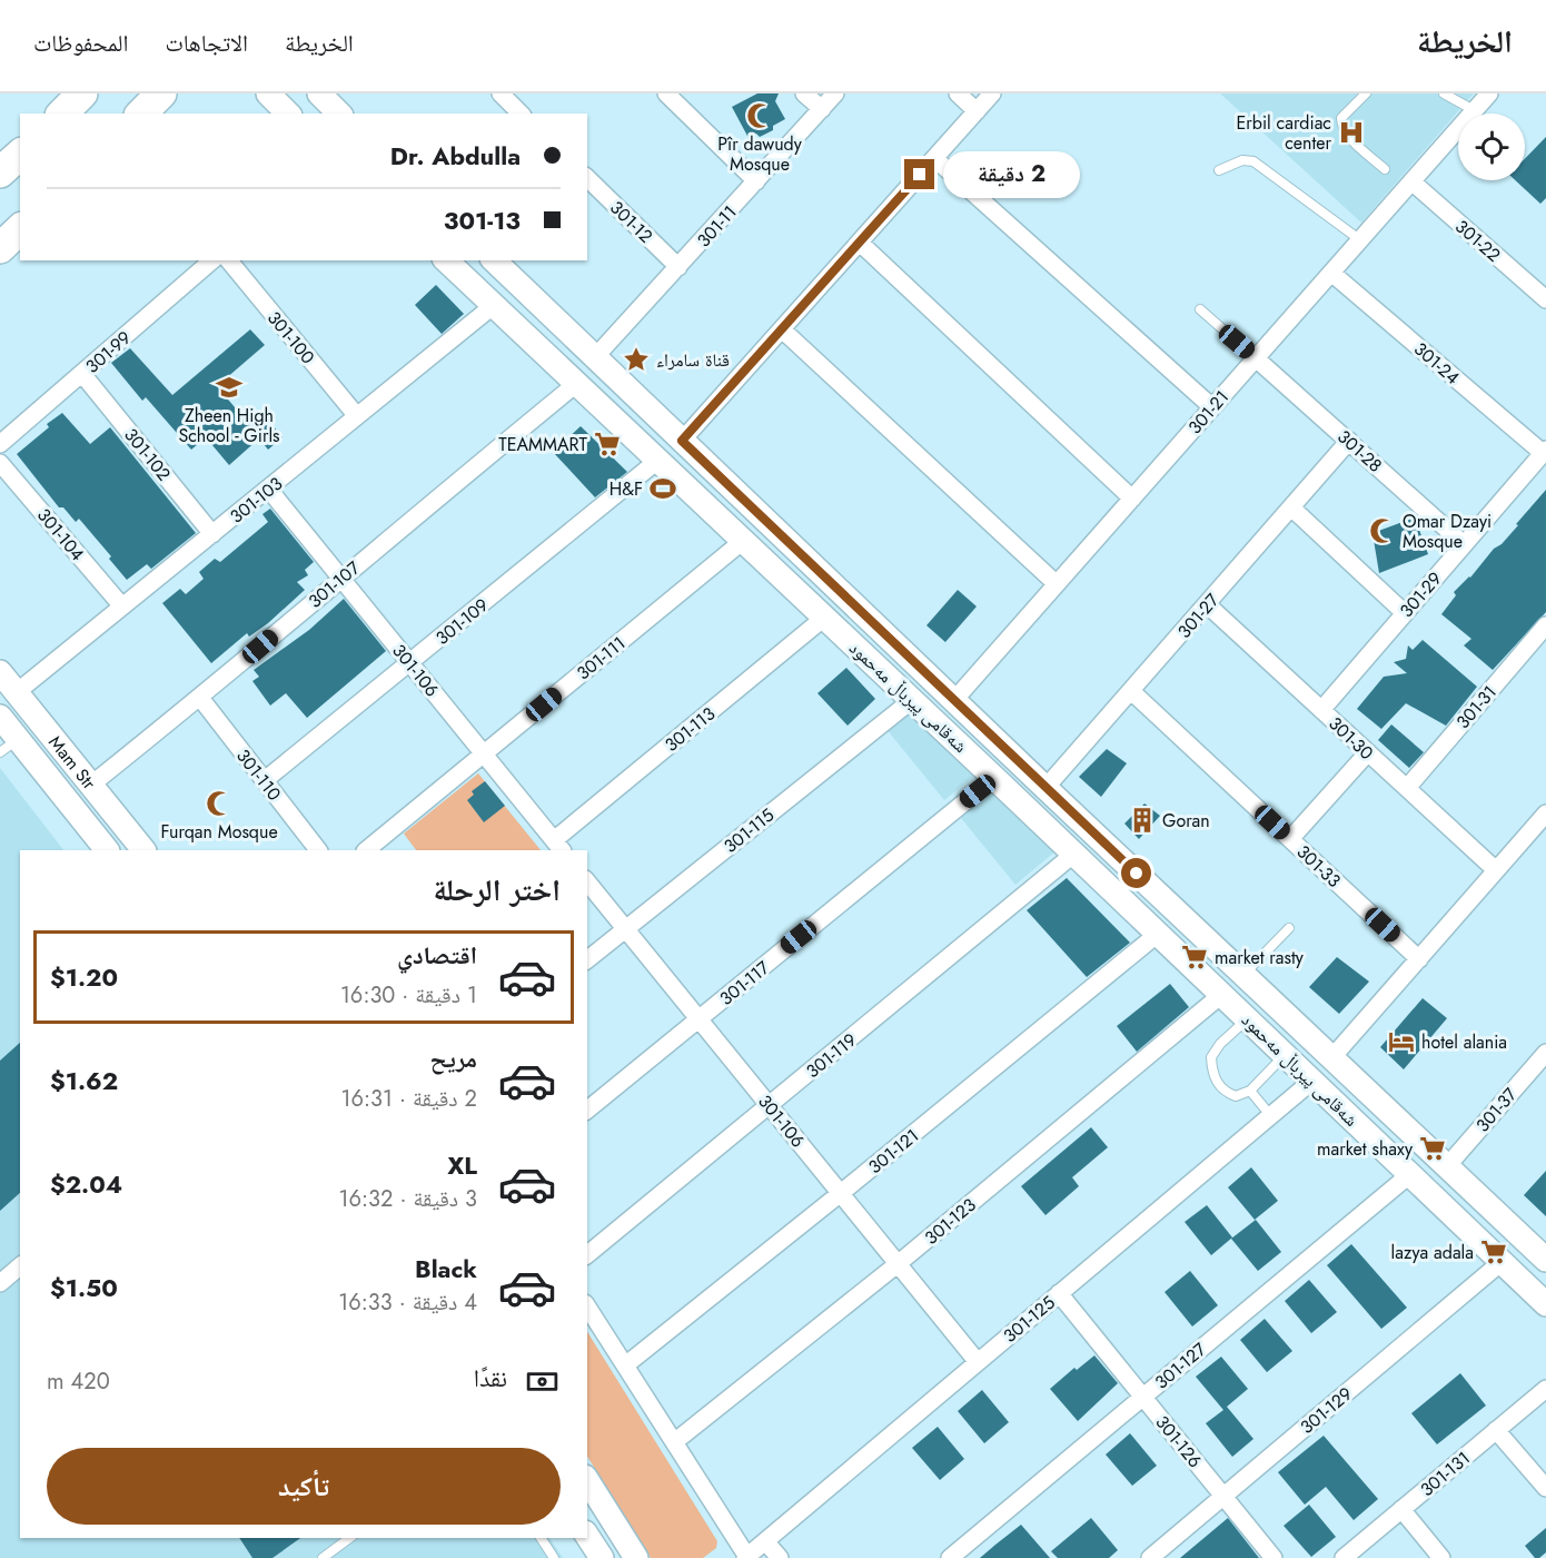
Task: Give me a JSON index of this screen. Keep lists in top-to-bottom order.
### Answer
{
  "streets": {
    "main road": ["شەقامی پیرباڵ مەحمود", "Mam Str"],
    "street": [
      "301-12",
      "301-11",
      "301-22",
      "301-100",
      "301-99",
      "301-24",
      "301-21",
      "301-28",
      "301-102",
      "301-103",
      "301-104",
      "301-107",
      "301-29",
      "301-27",
      "301-109",
      "301-111",
      "301-106",
      "301-31",
      "301-113",
      "301-30",
      "301-110",
      "301-115",
      "301-33",
      "301-117",
      "301-119",
      "301-37",
      "301-121",
      "301-123",
      "301-125",
      "301-127",
      "301-129",
      "301-126",
      "301-131"
    ]
  },
  "crossings": [
    ["301-12", "301-11"],
    ["301-11", "شەقامی پیرباڵ مەحمود"],
    ["301-22", "301-21"],
    ["301-100", "301-103"],
    ["301-99", "301-102"],
    ["301-24", "301-21"],
    ["301-24", "301-29"],
    ["301-21", "301-28"],
    ["301-21", "شەقامی پیرباڵ مەحمود"],
    ["301-28", "301-29"],
    ["301-28", "301-27"],
    ["301-102", "301-103"],
    ["301-103", "301-104"],
    ["301-103", "301-106"],
    ["301-103", "شەقامی پیرباڵ مەحمود"],
    ["301-103", "Mam Str"],
    ["301-107", "301-106"],
    ["301-107", "شەقامی پیرباڵ مەحمود"],
    ["301-107", "Mam Str"],
    ["301-107", "301-110"],
    ["301-29", "301-30"],
    ["301-27", "شەقامی پیرباڵ مەحمود"],
    ["301-27", "301-30"],
    ["301-27", "301-33"],
    ["301-109", "301-106"],
    ["301-109", "شەقامی پیرباڵ مەحمود"],
    ["301-109", "301-110"],
    ["301-111", "301-106"],
    ["301-111", "شەقامی پیرباڵ مەحمود"],
    ["301-106", "301-113"],
    ["301-106", "301-115"],
    ["301-106", "301-117"],
    ["301-106", "301-119"],
    ["301-106", "301-121"],
    ["301-106", "301-123"],
    ["301-106", "301-125"],
    ["شەقامی پیرباڵ مەحمود", "301-113"],
    ["شەقامی پیرباڵ مەحمود", "301-115"],
    ["شەقامی پیرباڵ مەحمود", "301-117"],
    ["شەقامی پیرباڵ مەحمود", "301-119"],
    ["شەقامی پیرباڵ مەحمود", "301-37"],
    ["شەقامی پیرباڵ مەحمود", "301-121"],
    ["شەقامی پیرباڵ مەحمود", "301-123"],
    ["شەقامی پیرباڵ مەحمود", "301-125"],
    ["شەقامی پیرباڵ مەحمود", "301-127"],
    ["شەقامی پیرباڵ مەحمود", "301-129"],
    ["301-31", "301-30"],
    ["301-125", "301-126"],
    ["301-127", "301-126"],
    ["301-129", "301-126"]
  ],
  "places": {
    "mosque": ["Pîr dawudy Mosque", "Omar Dzayi Mosque", "Furqan Mosque"],
    "hospital": ["Erbil cardiac center"],
    "place": ["قناة سامراء"],
    "school or university": ["Zheen High School - Girls"],
    "supermarket": [
      "TEAMMART",
      "market rasty",
      "market shaxy",
      "lazya adala"
    ],
    "sports": ["H&F"],
    "building": ["Goran"],
    "hotel": ["hotel alania"]
  },
  "page": {
    "header": "الخريطة",
    "nav": ["الخريطة", "الاتجاهات", "المحفوظات"],
    "banner": ["Dr. Abdulla", "301-13"],
    "bubble": "2 دقيقة",
    "heading": "اختر الرحلة",
    "list": [
      {
        "name": "اقتصادي",
        "note": "1 دقيقة · 16:30",
        "value": "$1.20"
      },
      {
        "name": "مريح",
        "note": "2 دقيقة · 16:31",
        "value": "$1.62"
      },
      {
        "name": "XL",
        "note": "3 دقيقة · 16:32",
        "value": "$2.04"
      },
      {
        "name": "Black",
        "note": "4 دقيقة · 16:33",
        "value": "$1.50"
      }
    ],
    "pay": ["نقدًا", "420 m"],
    "buttons": "تأكيد"
  }
}
